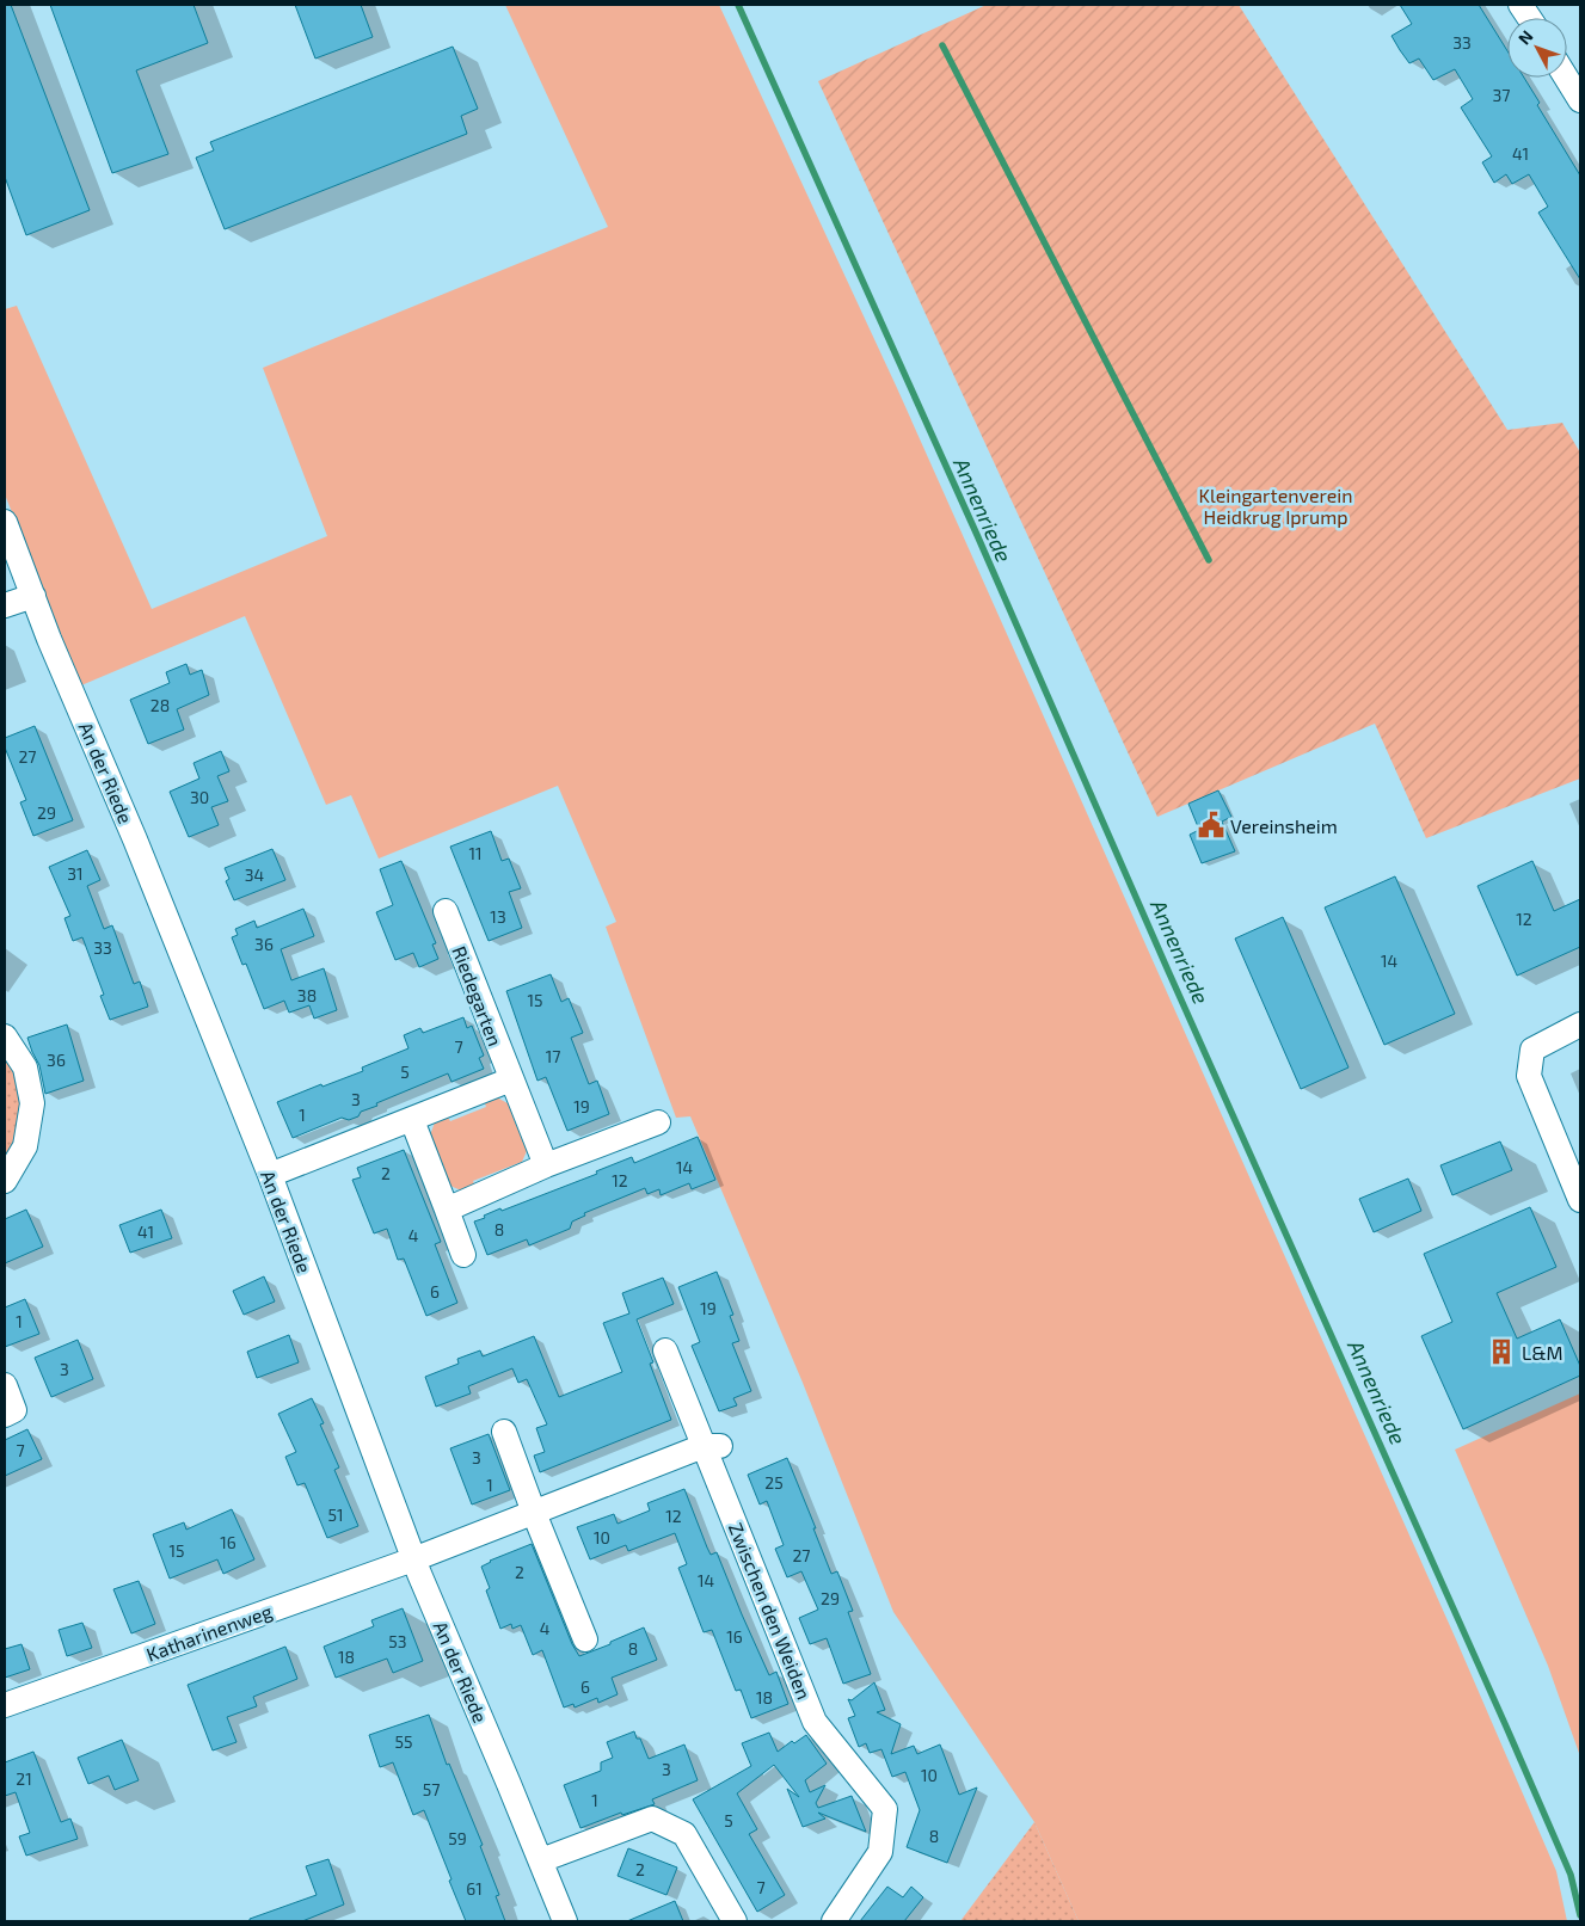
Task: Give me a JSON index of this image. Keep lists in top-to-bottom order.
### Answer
{
  "streets": {
    "street": [
      "An der Riede",
      "Riedegarten",
      "Zwischen den Weiden",
      "Katharinenweg"
    ]
  },
  "crossings": [
    ["An der Riede", "Katharinenweg"]
  ],
  "water": ["Annenriede"],
  "parks": ["Kleingartenverein Heidkrug Iprump"],
  "places": {
    "public building": ["Vereinsheim"],
    "building": ["L&M"]
  },
  "house_numbers": [
    "33",
    "37",
    "41",
    "28",
    "27",
    "30",
    "29",
    "11",
    "31",
    "34",
    "13",
    "12",
    "36",
    "33",
    "14",
    "38",
    "15",
    "7",
    "17",
    "36",
    "5",
    "3",
    "19",
    "1",
    "14",
    "2",
    "12",
    "8",
    "41",
    "4",
    "6",
    "19",
    "1",
    "3",
    "7",
    "3",
    "25",
    "1",
    "51",
    "12",
    "10",
    "16",
    "15",
    "27",
    "2",
    "14",
    "29",
    "4",
    "16",
    "53",
    "8",
    "18",
    "6",
    "18",
    "55",
    "3",
    "10",
    "21",
    "57",
    "1",
    "5",
    "8",
    "59",
    "2",
    "7",
    "61"
  ],
  "north": "top left"
}
